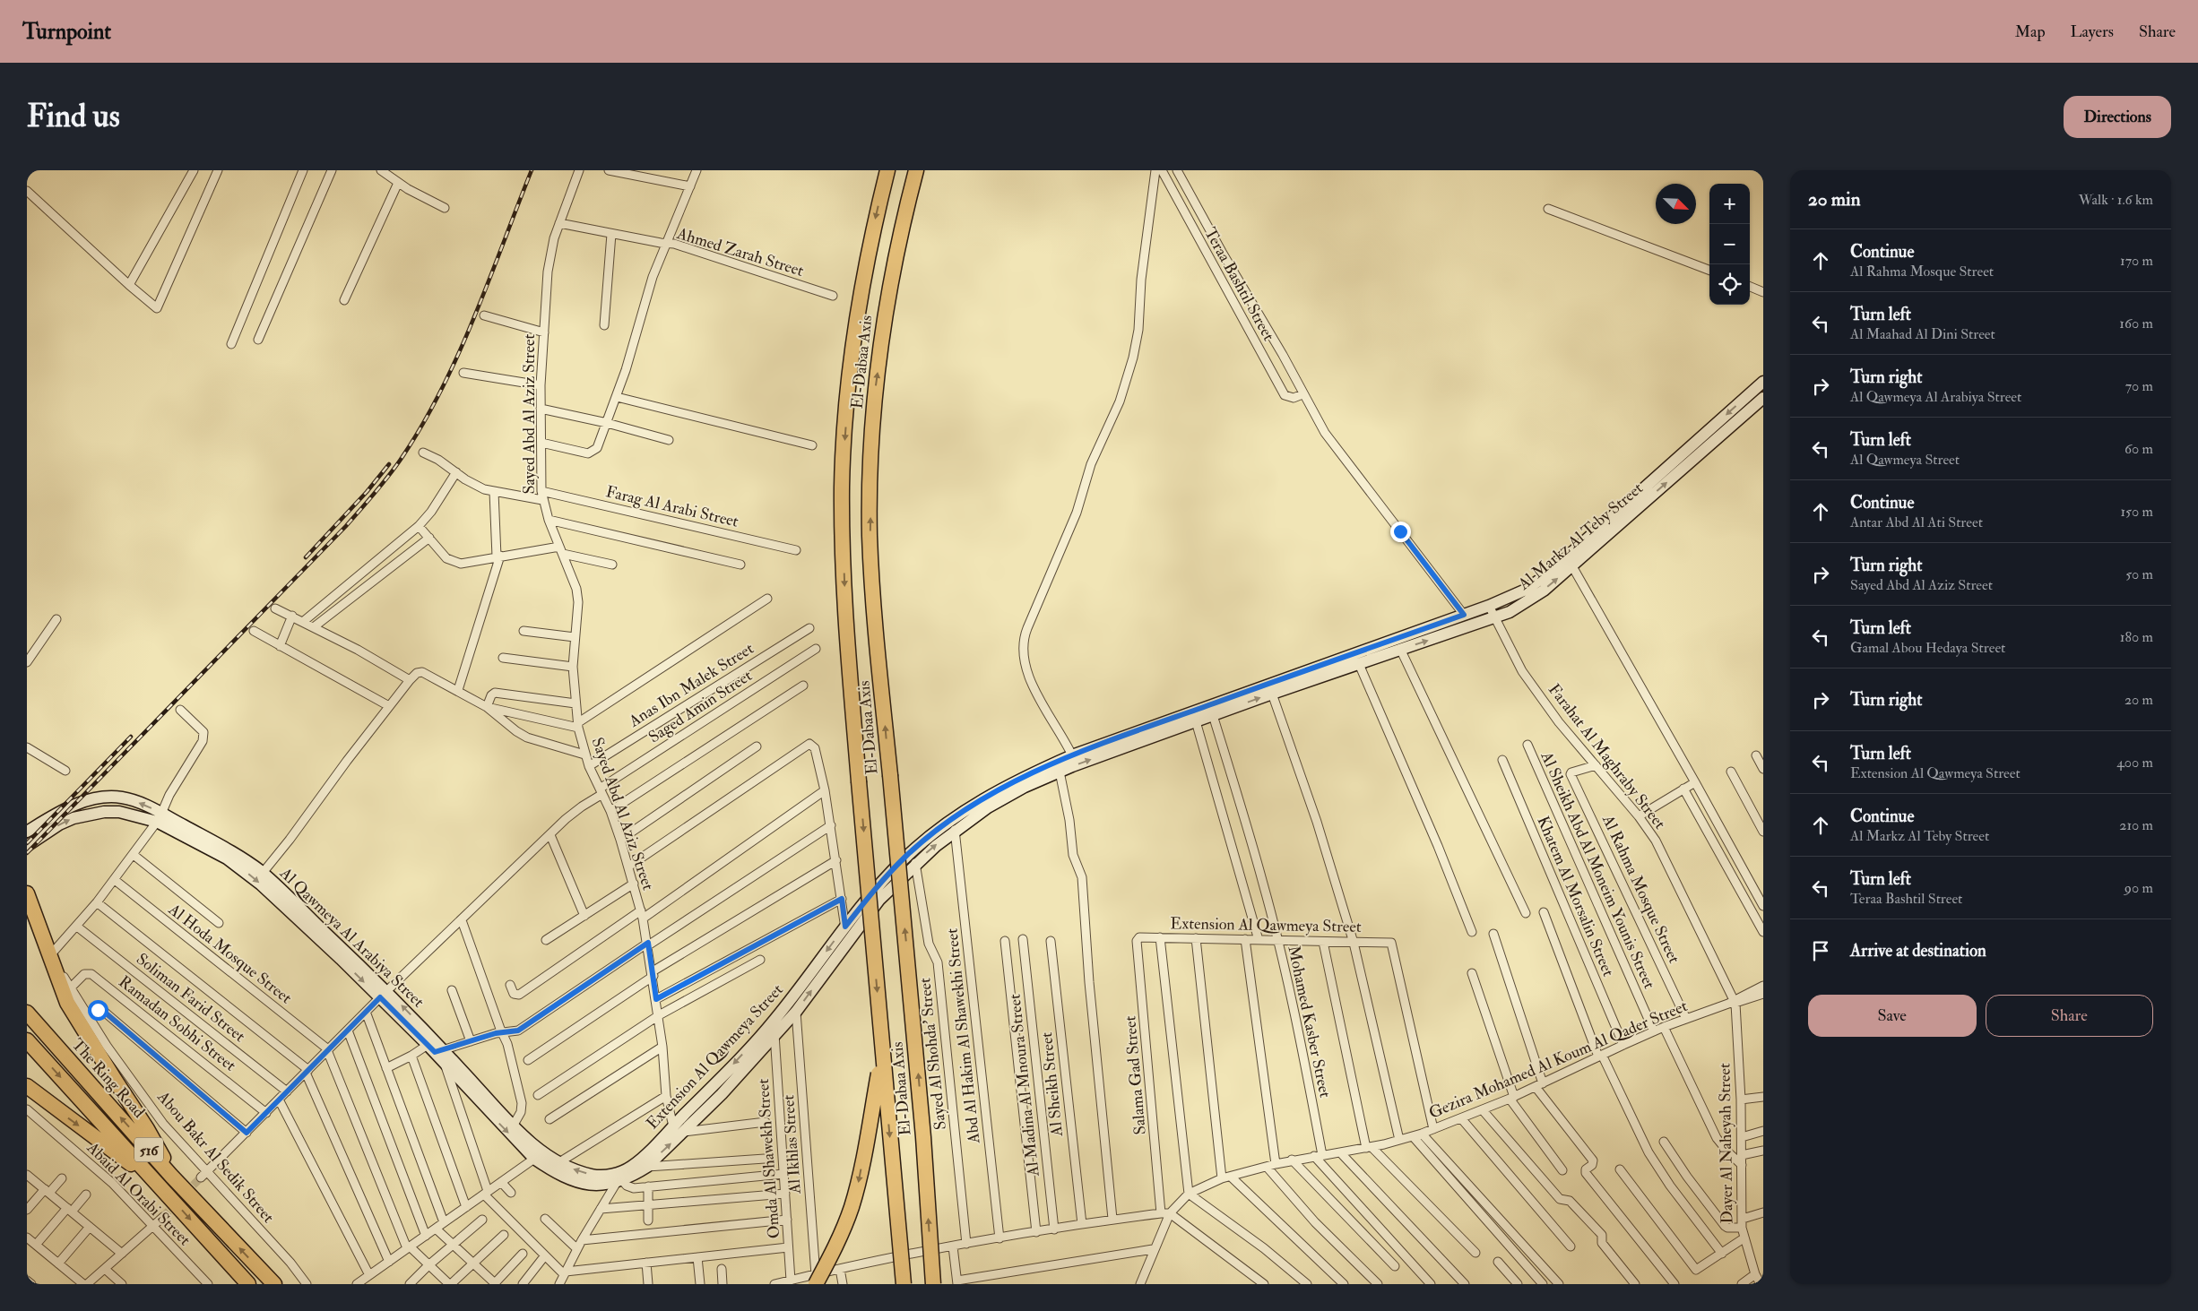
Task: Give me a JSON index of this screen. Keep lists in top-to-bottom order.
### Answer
{
  "streets": {
    "highway": ["El-Dabaa Axis", "The Ring Road", "516"],
    "street": [
      "Ahmed Zarah Street",
      "Teraa Bashtil Street",
      "Sayed Abd Al Aziz Street",
      "Farag Al Arabi Street",
      "Al Markz Al Teby Street",
      "Anas Ibn Malek Street",
      "Saged Amin Street",
      "Farahat Al Maghraby Street",
      "Al Sheikh Abd Al Moneim Younis Street",
      "Al Rahma Mosque Street",
      "Khatem Al Morsalin Street",
      "Extension Al Qawmeya Street",
      "Al Qawmeya Al Arabiya Street",
      "Al Hoda Mosque Street",
      "Soliman Farid Street",
      "Mohamed Kasber Street",
      "Ramadan Sobhi Street",
      "Abd Al Hakim Al Shawekhi Street",
      "Sayed Al Shohda' Street",
      "Gezira Mohamed Al Koum Al Qader Street",
      "Salama Gad Street",
      "Al Sheikh Street",
      "Al Madina Al Mnoura Street",
      "Dayer Al Naheyah Street",
      "Al Ikhlas Street",
      "Abou Bakr Al Sedik Street",
      "Omda Al Shawekh Street",
      "Abaid Al Orabi Street"
    ]
  },
  "crossings": [
    ["Ahmed Zarah Street", "Sayed Abd Al Aziz Street"],
    ["Teraa Bashtil Street", "Al Markz Al Teby Street"],
    ["Sayed Abd Al Aziz Street", "Farag Al Arabi Street"],
    ["Sayed Abd Al Aziz Street", "Anas Ibn Malek Street"],
    ["Sayed Abd Al Aziz Street", "Saged Amin Street"],
    ["Sayed Abd Al Aziz Street", "Extension Al Qawmeya Street"],
    ["Al Markz Al Teby Street", "Farahat Al Maghraby Street"],
    ["Al Markz Al Teby Street", "Extension Al Qawmeya Street"],
    ["Al Markz Al Teby Street", "Mohamed Kasber Street"],
    ["Saged Amin Street", "Al Qawmeya Al Arabiya Street"],
    ["Saged Amin Street", "Al Hoda Mosque Street"],
    ["Saged Amin Street", "Soliman Farid Street"],
    ["Saged Amin Street", "Ramadan Sobhi Street"],
    ["Saged Amin Street", "Abou Bakr Al Sedik Street"],
    ["Farahat Al Maghraby Street", "Al Rahma Mosque Street"],
    ["Farahat Al Maghraby Street", "Gezira Mohamed Al Koum Al Qader Street"],
    ["Farahat Al Maghraby Street", "Dayer Al Naheyah Street"],
    ["Al Sheikh Abd Al Moneim Younis Street", "Gezira Mohamed Al Koum Al Qader Street"],
    ["Al Rahma Mosque Street", "Gezira Mohamed Al Koum Al Qader Street"],
    ["Khatem Al Morsalin Street", "Gezira Mohamed Al Koum Al Qader Street"],
    ["Extension Al Qawmeya Street", "Al Qawmeya Al Arabiya Street"],
    ["Extension Al Qawmeya Street", "Mohamed Kasber Street"],
    ["Extension Al Qawmeya Street", "Abd Al Hakim Al Shawekhi Street"],
    ["Extension Al Qawmeya Street", "Sayed Al Shohda' Street"],
    ["Extension Al Qawmeya Street", "Gezira Mohamed Al Koum Al Qader Street"],
    ["Extension Al Qawmeya Street", "Salama Gad Street"],
    ["Extension Al Qawmeya Street", "Al Ikhlas Street"],
    ["Extension Al Qawmeya Street", "Omda Al Shawekh Street"],
    ["Mohamed Kasber Street", "Gezira Mohamed Al Koum Al Qader Street"],
    ["Ramadan Sobhi Street", "Abou Bakr Al Sedik Street"],
    ["Gezira Mohamed Al Koum Al Qader Street", "Salama Gad Street"],
    ["Gezira Mohamed Al Koum Al Qader Street", "Dayer Al Naheyah Street"]
  ],
  "north": "bottom right",
  "page": {
    "header": "Turnpoint",
    "nav": ["Map", "Layers", "Share"],
    "buttons": [
      "Directions",
      ["Save", "Share"]
    ],
    "title": "Find us",
    "heading": ["20 min", "Walk · 1.6 km"],
    "map_buttons": ["+", "−"],
    "list": [
      ["Continue", "Al Rahma Mosque Street", "170 m"],
      ["Turn left", "Al Maahad Al Dini Street", "160 m"],
      ["Turn right", "Al Qawmeya Al Arabiya Street", "70 m"],
      ["Turn left", "Al Qawmeya Street", "60 m"],
      ["Continue", "Antar Abd Al Ati Street", "150 m"],
      ["Turn right", "Sayed Abd Al Aziz Street", "50 m"],
      ["Turn left", "Gamal Abou Hedaya Street", "180 m"],
      ["Turn right", "20 m"],
      ["Turn left", "Extension Al Qawmeya Street", "400 m"],
      ["Continue", "Al Markz Al Teby Street", "210 m"],
      ["Turn left", "Teraa Bashtil Street", "90 m"],
      "Arrive at destination"
    ]
  }
}
